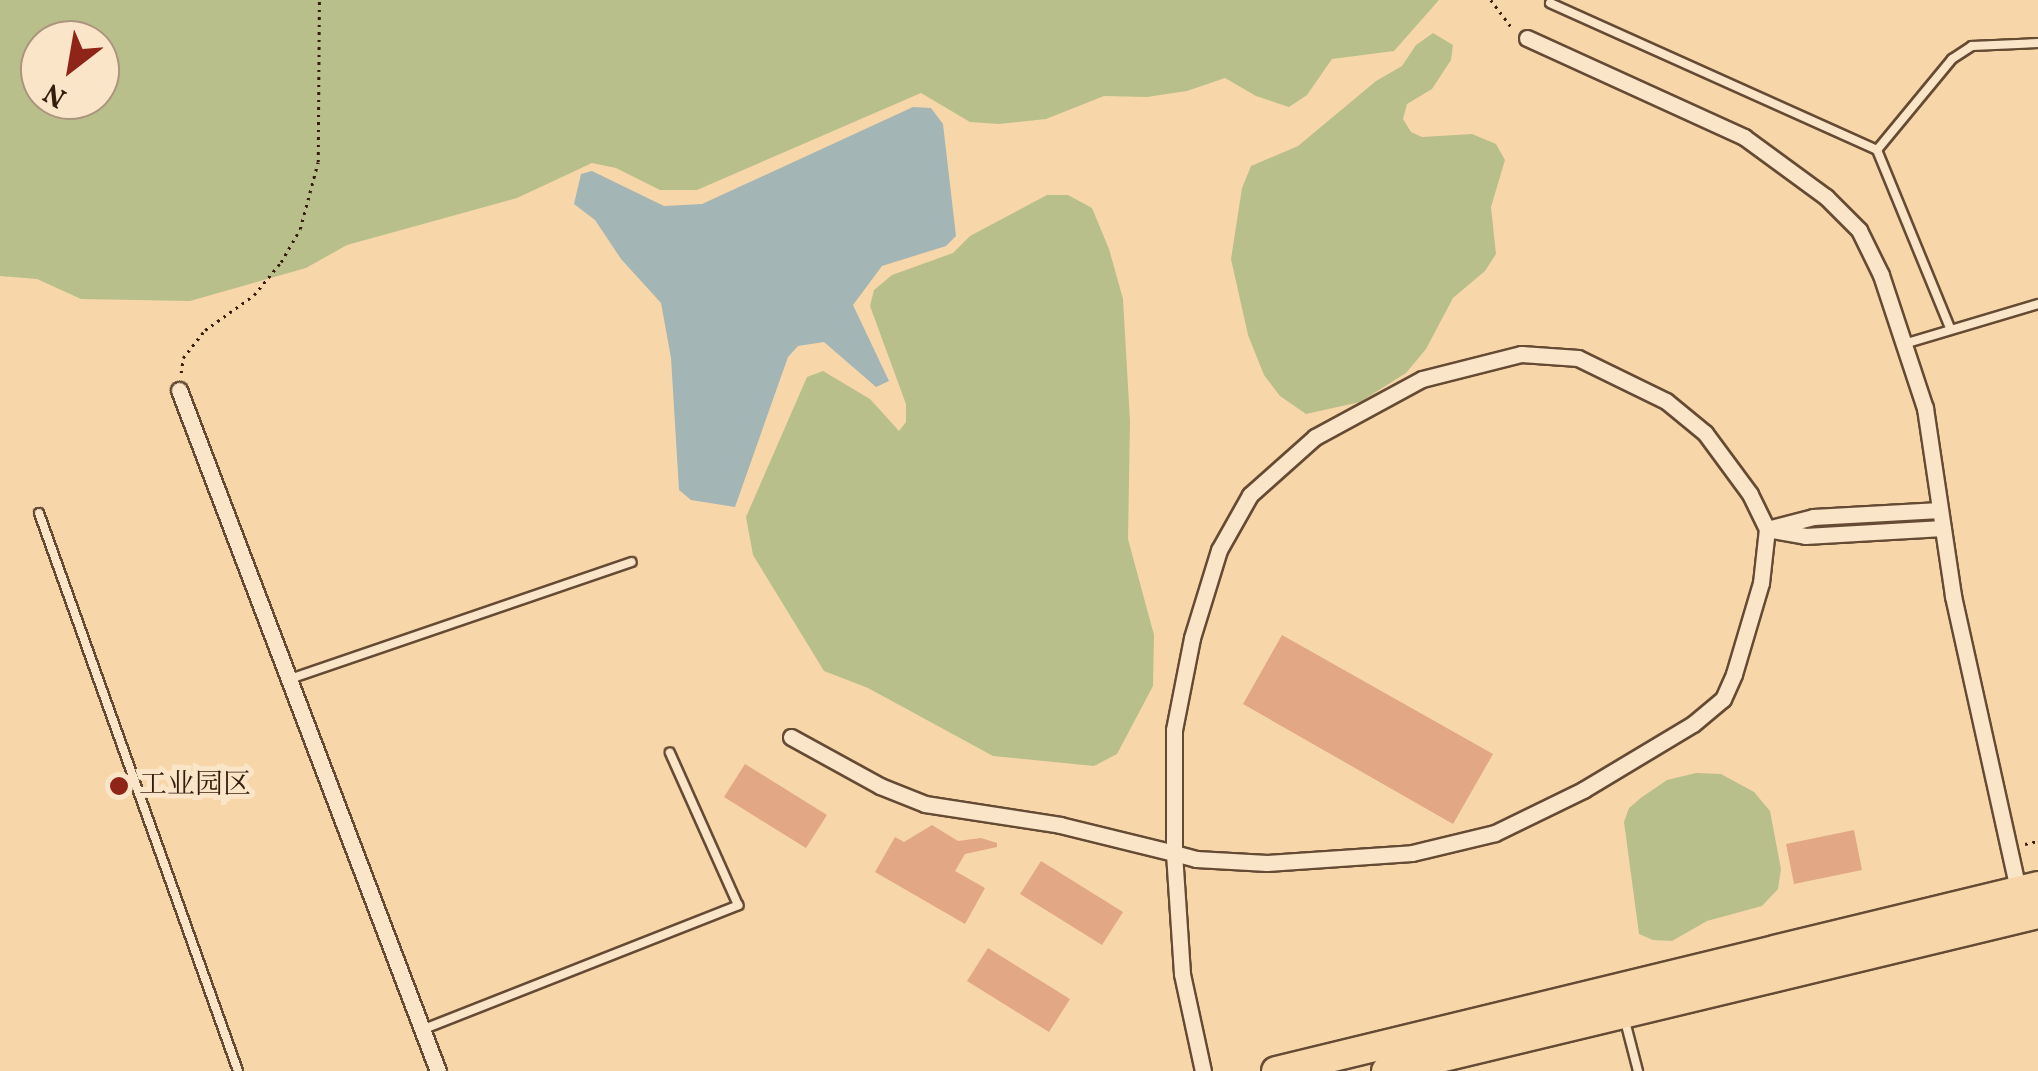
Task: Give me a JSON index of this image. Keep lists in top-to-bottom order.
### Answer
{
  "places": ["工业园区"],
  "north": "bottom left"
}
